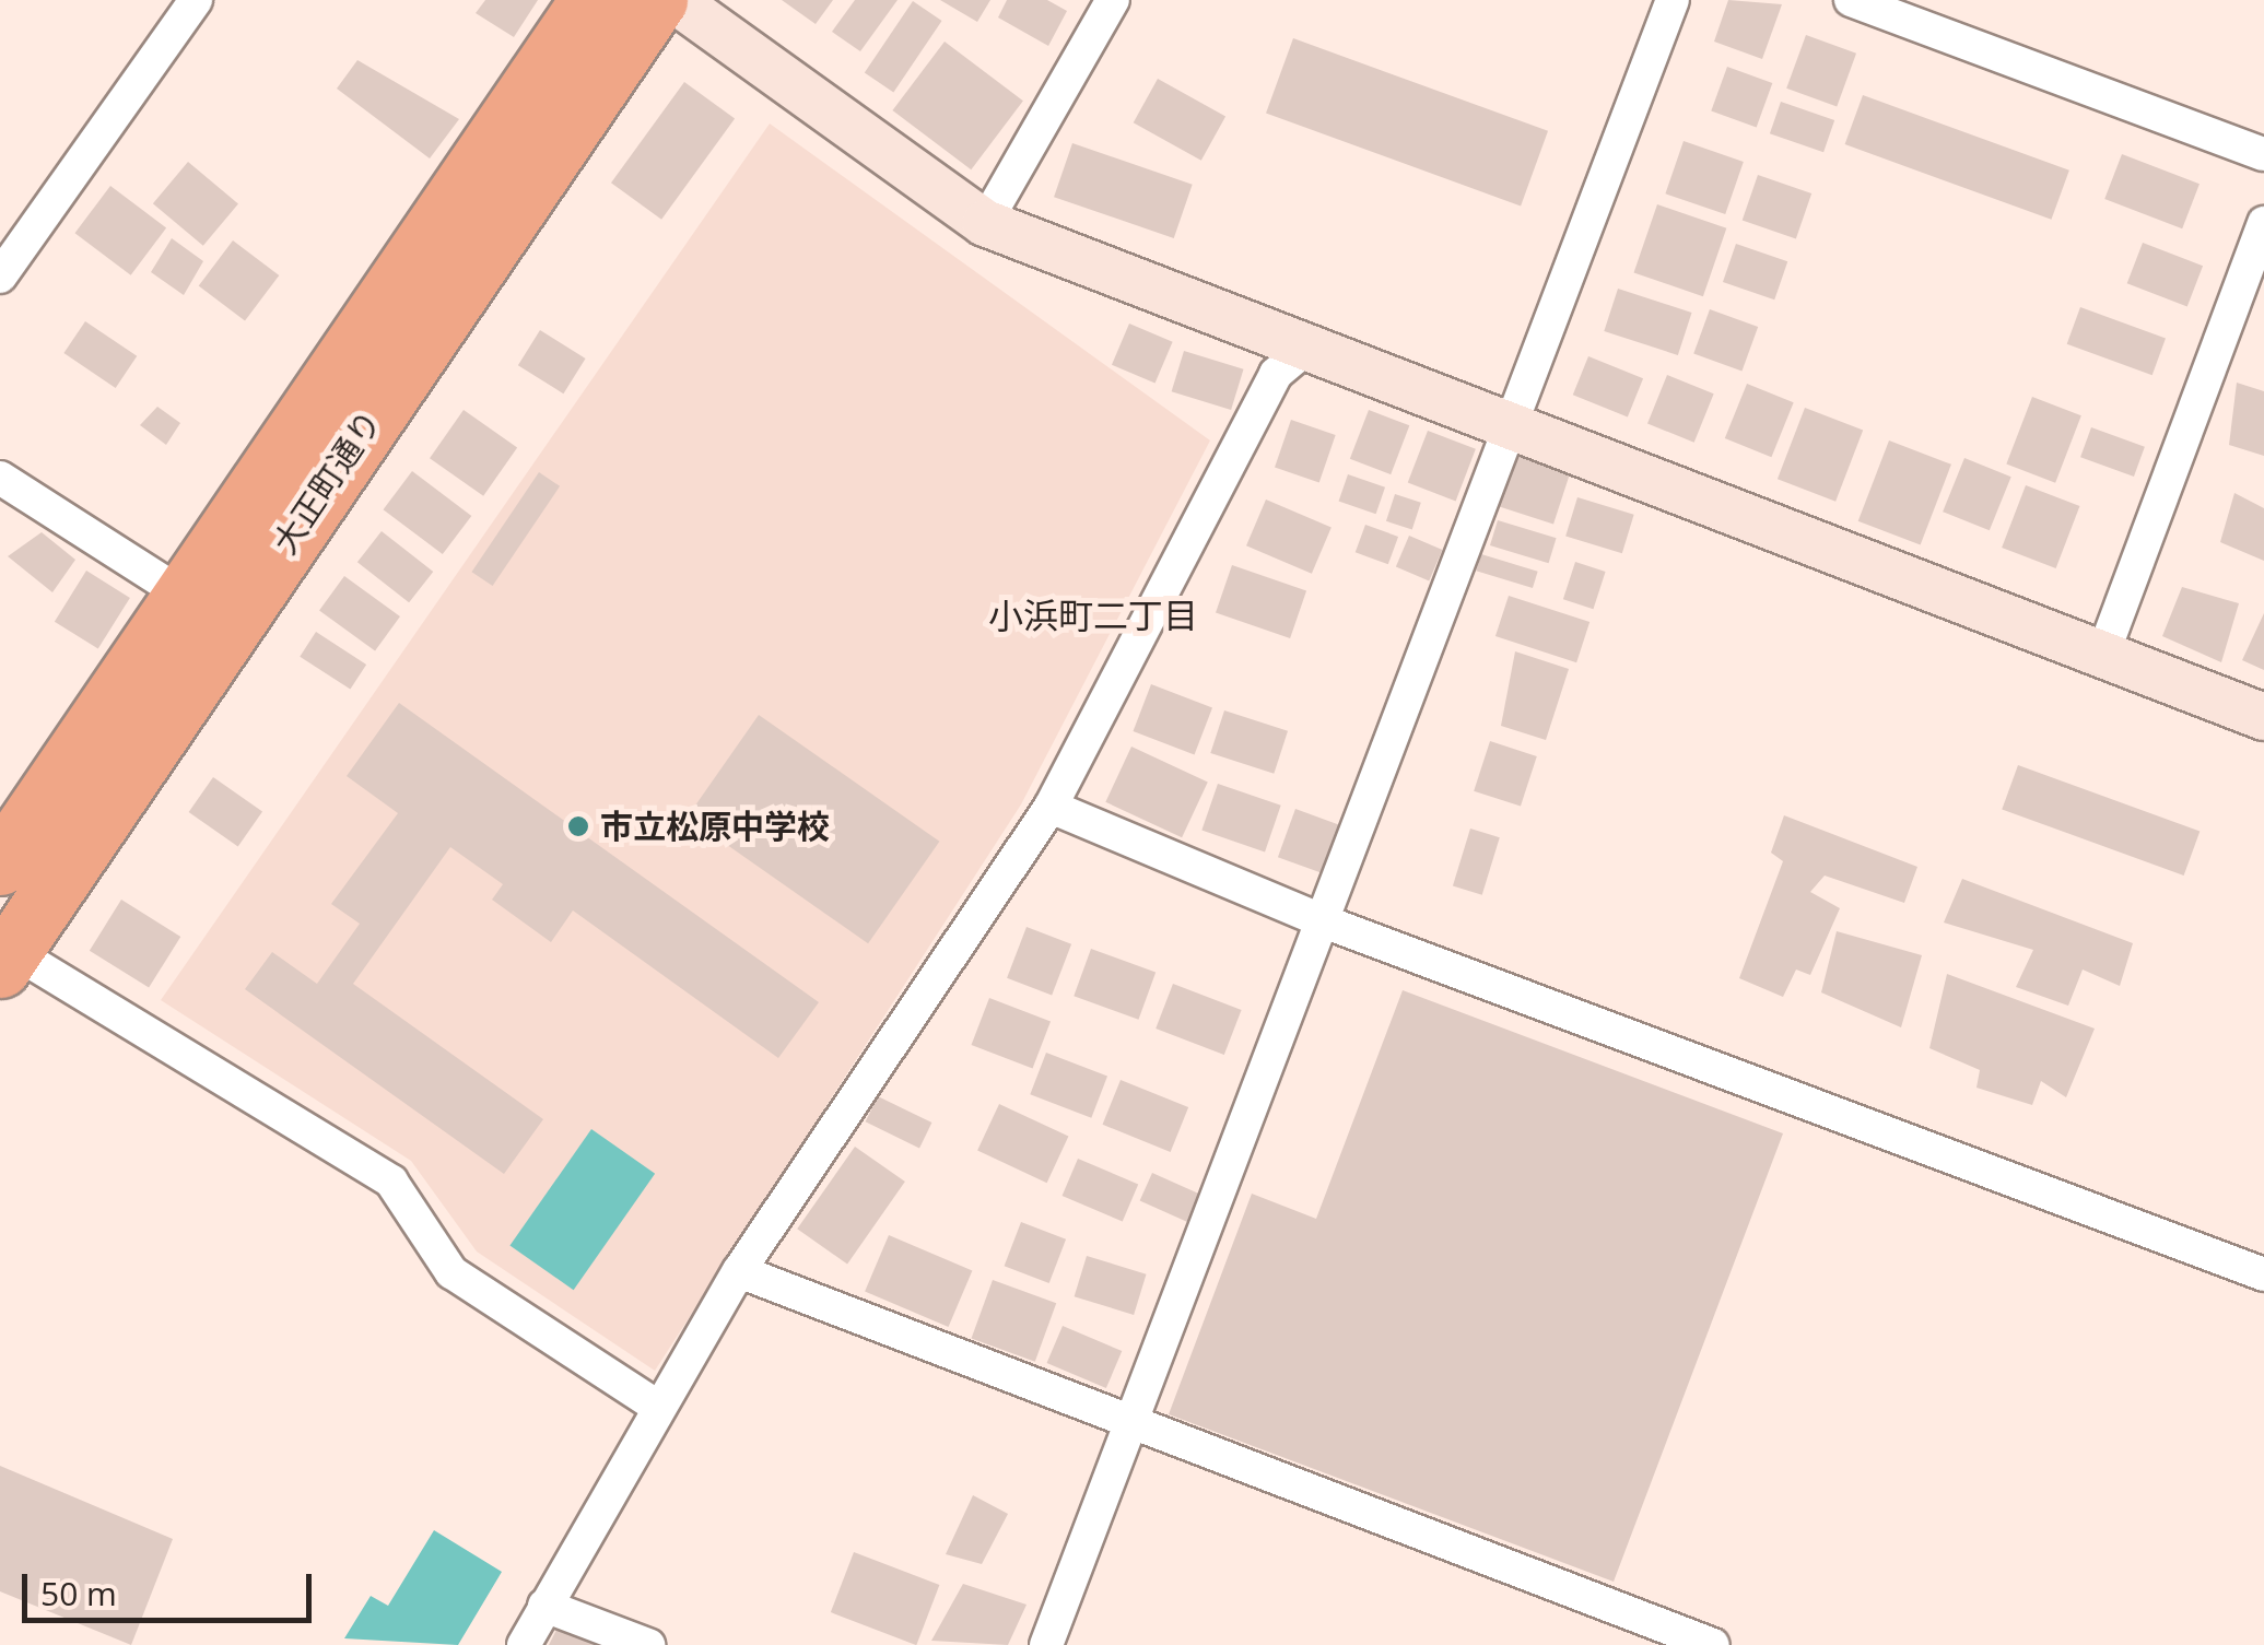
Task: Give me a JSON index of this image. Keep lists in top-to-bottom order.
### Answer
{
  "streets": {
    "highway": ["大正町通り"]
  },
  "districts": ["小浜町二丁目"],
  "places": ["市立松原中学校"],
  "scale_bar": "50 m"
}
